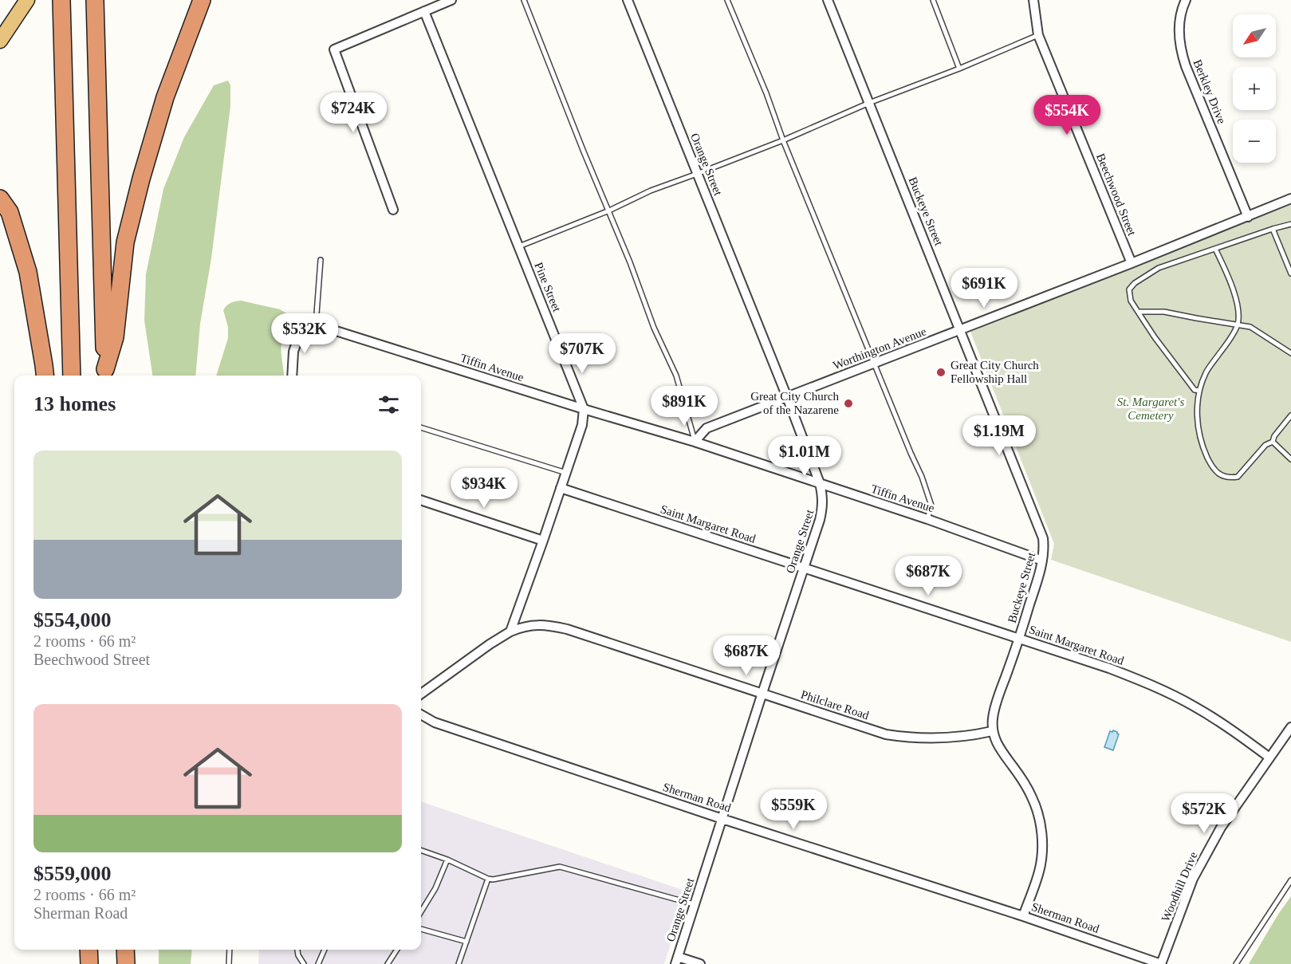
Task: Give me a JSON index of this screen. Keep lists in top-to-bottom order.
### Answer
{
  "streets": {
    "street": [
      "Berkley Drive",
      "Orange Street",
      "Beechwood Street",
      "Buckeye Street",
      "Pine Street",
      "Worthington Avenue",
      "Tiffin Avenue",
      "Saint Margaret Road",
      "Philclare Road",
      "Sherman Road",
      "Woodhill Drive"
    ]
  },
  "crossings": [
    ["Berkley Drive", "Worthington Avenue"],
    ["Orange Street", "Worthington Avenue"],
    ["Orange Street", "Tiffin Avenue"],
    ["Orange Street", "Saint Margaret Road"],
    ["Orange Street", "Philclare Road"],
    ["Orange Street", "Sherman Road"],
    ["Beechwood Street", "Worthington Avenue"],
    ["Buckeye Street", "Worthington Avenue"],
    ["Buckeye Street", "Tiffin Avenue"],
    ["Buckeye Street", "Saint Margaret Road"],
    ["Buckeye Street", "Philclare Road"],
    ["Pine Street", "Tiffin Avenue"],
    ["Worthington Avenue", "Tiffin Avenue"],
    ["Saint Margaret Road", "Woodhill Drive"],
    ["Sherman Road", "Woodhill Drive"]
  ],
  "parks": ["St. Margaret's Cemetery"],
  "places": ["Great City Church Fellowship Hall", "Great City Church of the Nazarene"],
  "north": "bottom left",
  "page": {
    "map_buttons": ["+", "−"],
    "price": [
      "$724K",
      "$554K",
      "$691K",
      "$532K",
      "$707K",
      "$891K",
      "$1.19M",
      "$1.01M",
      "$934K",
      "$687K",
      "$687K",
      "$559K",
      "$572K"
    ],
    "heading": "13 homes",
    "list": [
      {
        "name": "$554,000",
        "note": "2 rooms · 66 m² · Beechwood Street"
      },
      {
        "name": "$559,000",
        "note": "2 rooms · 66 m² · Sherman Road"
      }
    ]
  }
}
